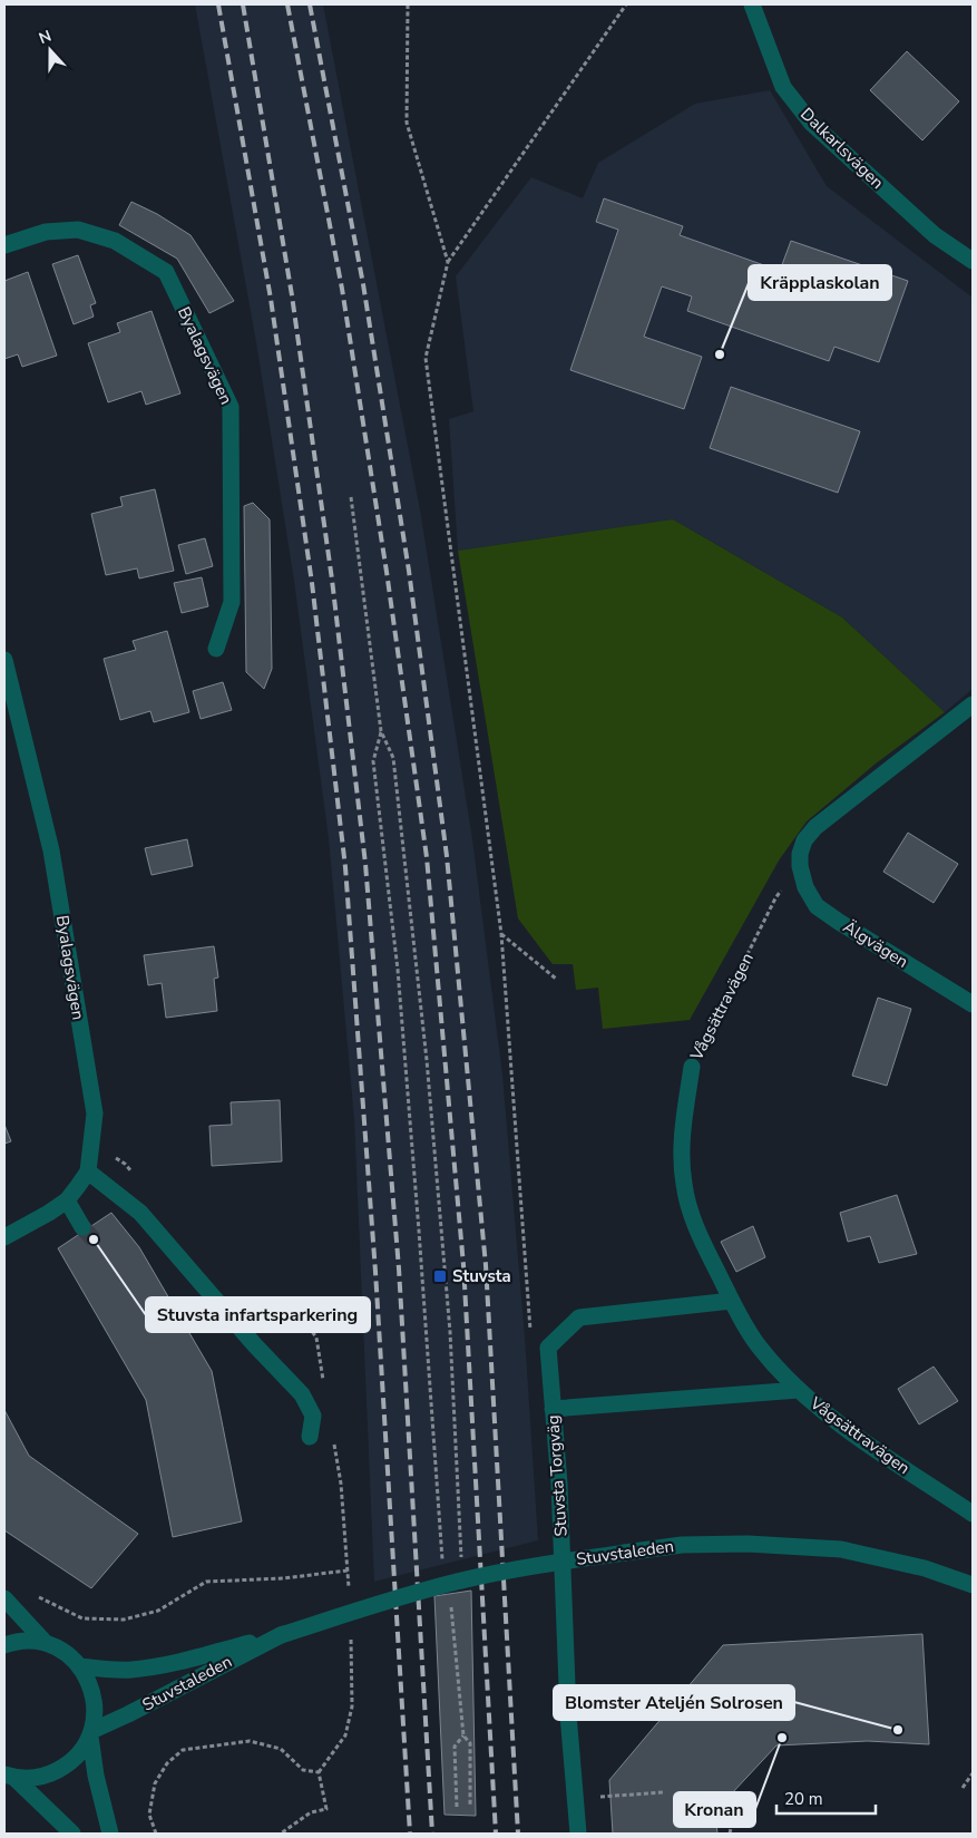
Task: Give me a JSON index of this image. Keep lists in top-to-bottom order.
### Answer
{
  "streets": {
    "street": [
      "Dalkarlsvägen",
      "Byalagsvägen",
      "Älgvägen",
      "Vågsättravägen",
      "Stuvsta Torgväg",
      "Stuvstaleden"
    ]
  },
  "crossings": [
    ["Älgvägen", "Vågsättravägen"],
    ["Vågsättravägen", "Stuvsta Torgväg"]
  ],
  "places": {
    "other": [
      "Kräpplaskolan",
      "Stuvsta infartsparkering",
      "Blomster Ateljén Solrosen",
      "Kronan"
    ],
    "transit": ["Stuvsta"]
  },
  "scale_bar": "20 m",
  "north": "top"
}
